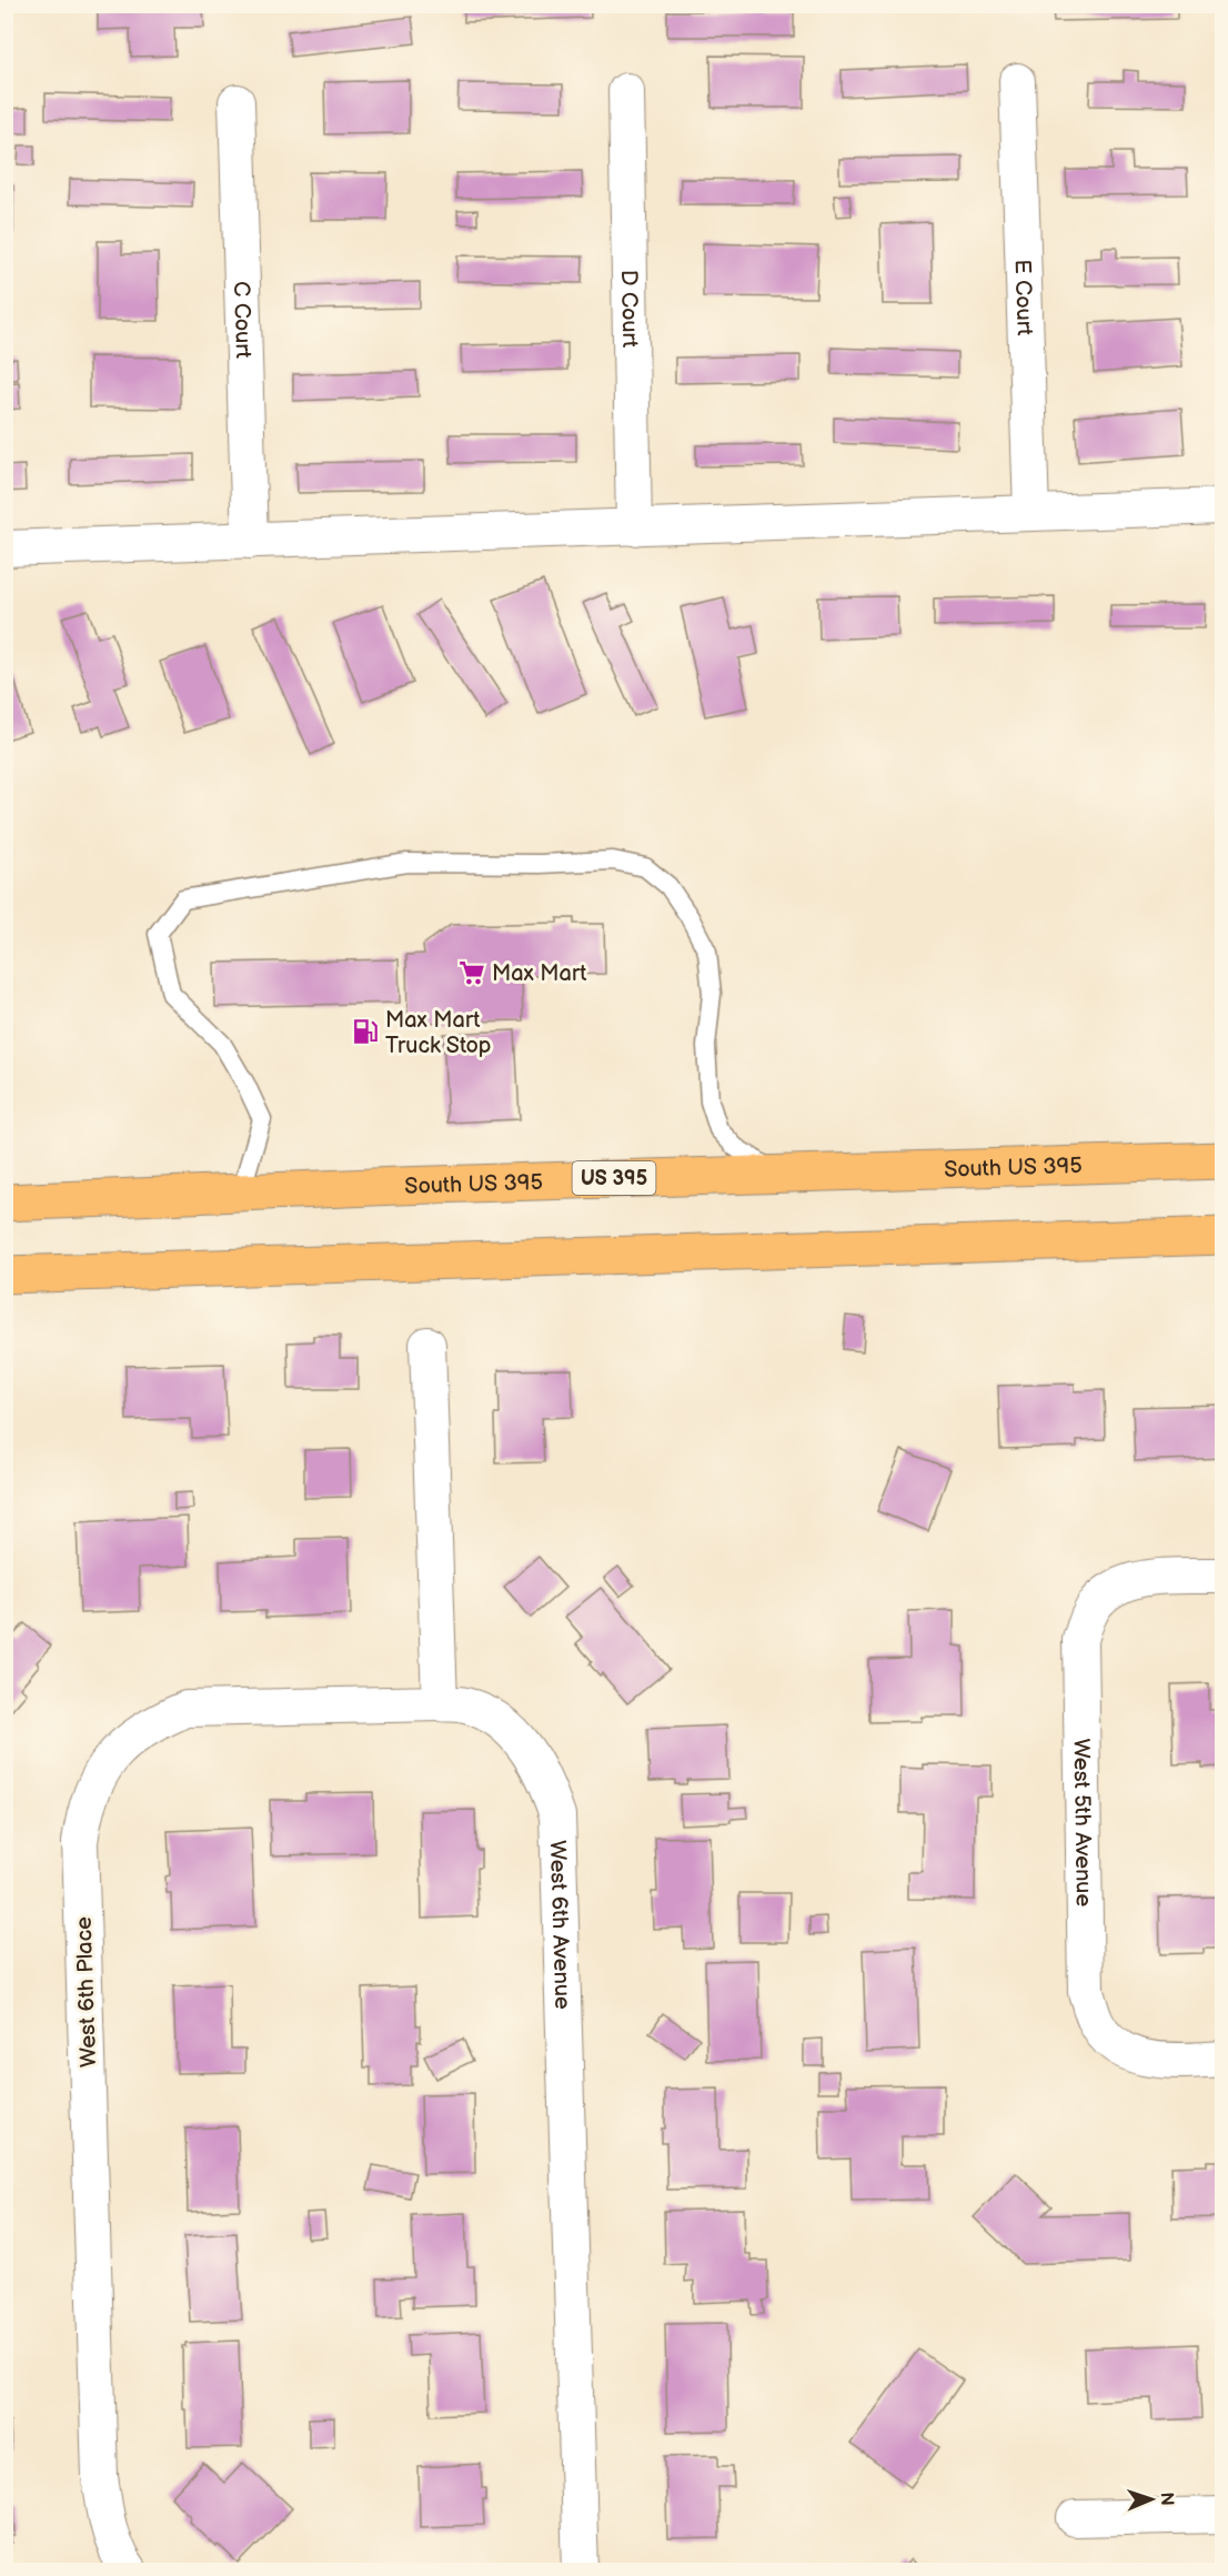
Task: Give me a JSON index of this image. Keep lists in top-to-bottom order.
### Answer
{
  "streets": {
    "highway": ["South US 395", "US 395"],
    "street": [
      "E Court",
      "D Court",
      "C Court",
      "West 5th Avenue",
      "West 6th Avenue",
      "West 6th Place"
    ]
  },
  "crossings": [
    ["West 6th Avenue", "West 6th Place"]
  ],
  "places": {
    "supermarket": ["Max Mart"],
    "fuel station": ["Max Mart Truck Stop"]
  },
  "north": "right"
}
